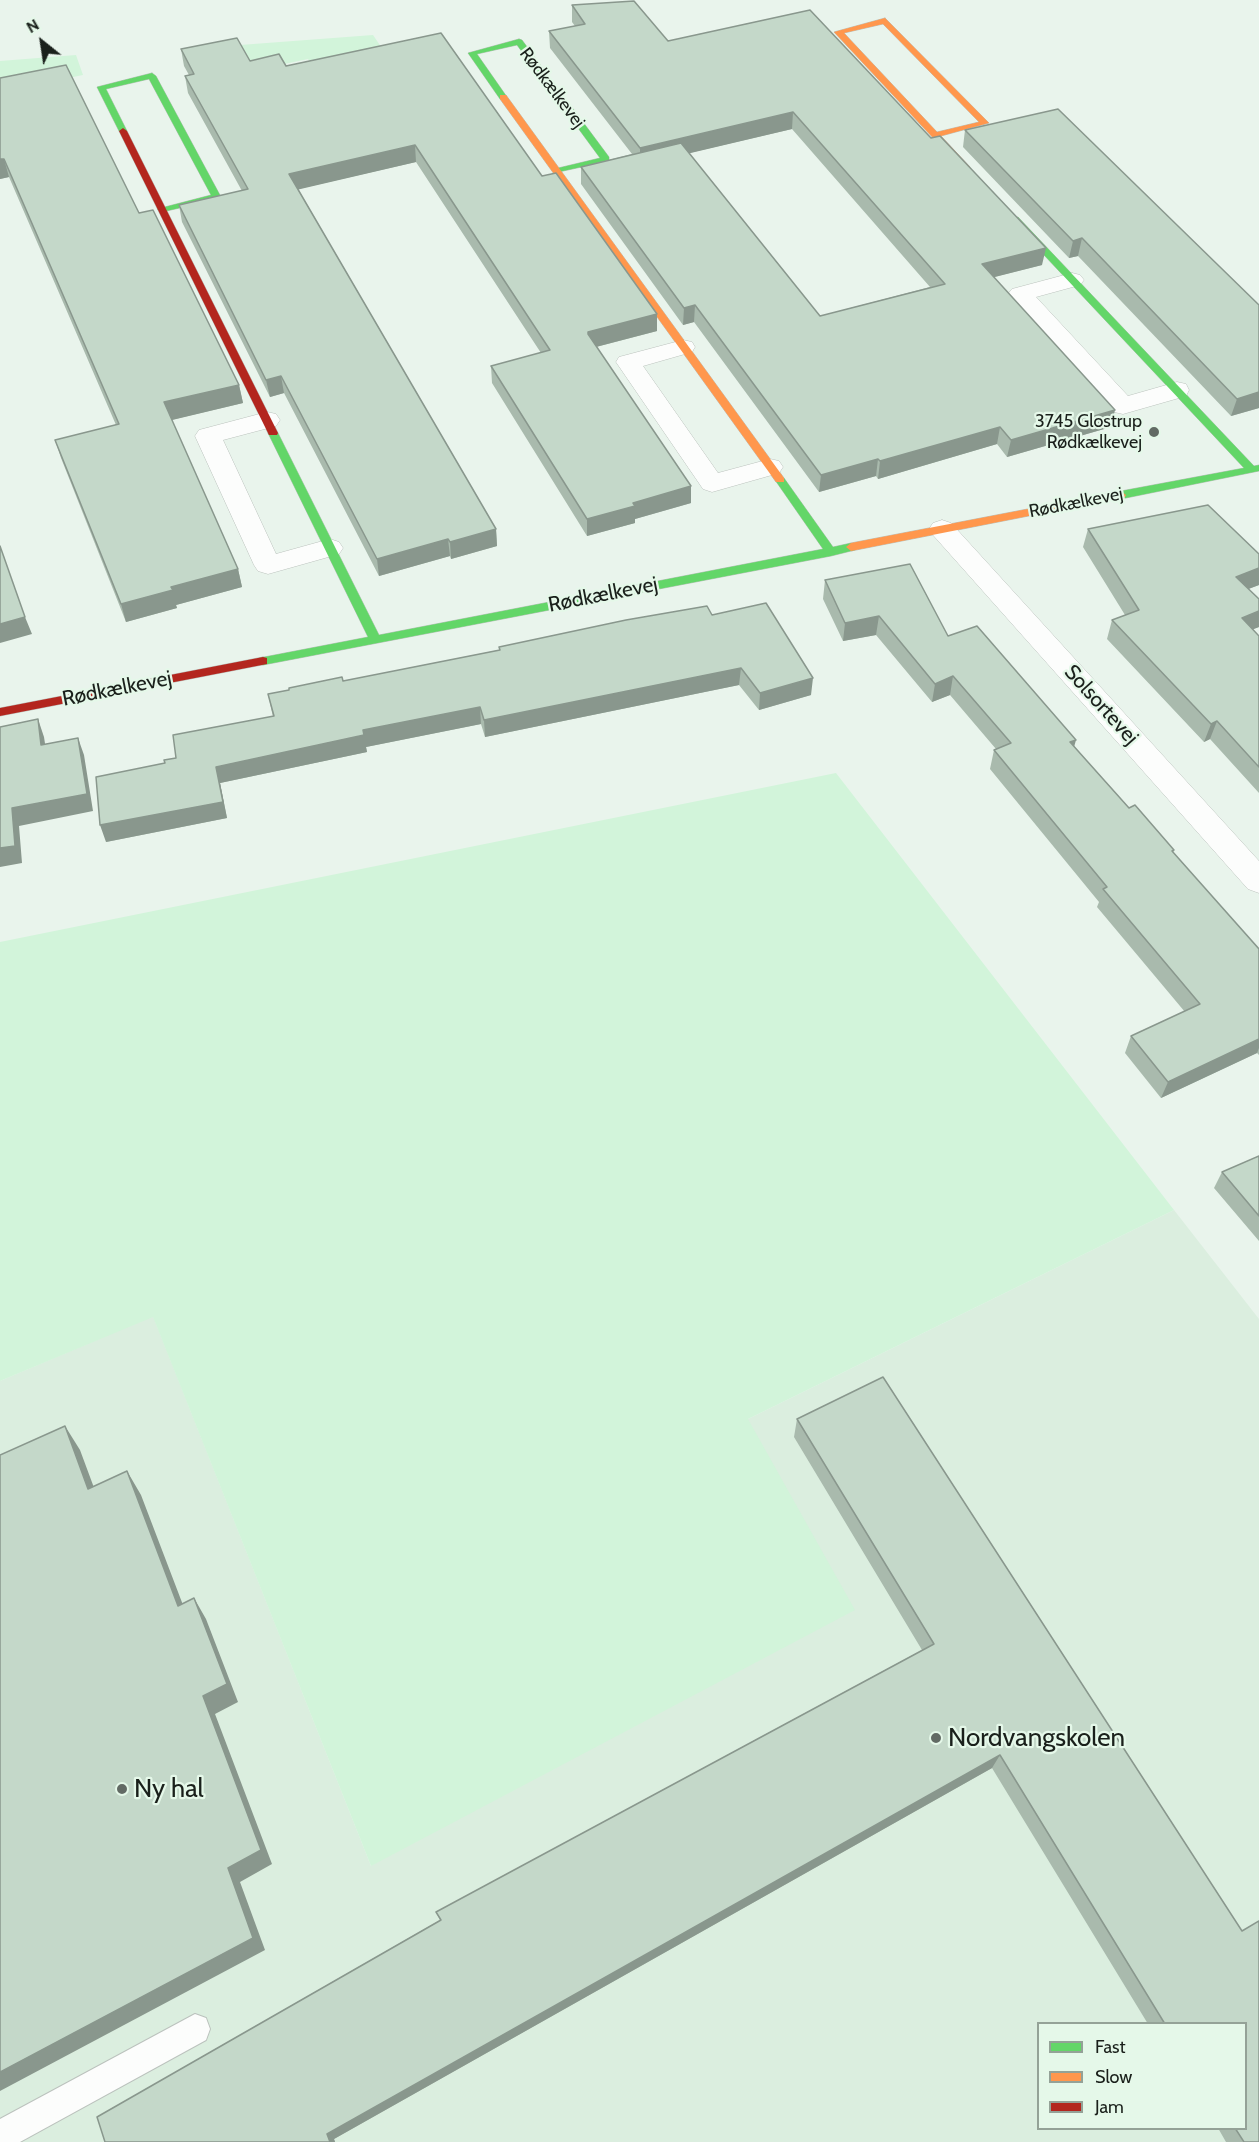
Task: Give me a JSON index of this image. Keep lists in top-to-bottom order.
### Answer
{
  "streets": {
    "street": ["Rødkælkevej", "Solsortevej"]
  },
  "crossings": [
    ["Rødkælkevej", "Solsortevej"]
  ],
  "places": ["3745 Glostrup Rødkælkevej", "Nordvangskolen", "Ny hal"],
  "legend": ["Fast", "Slow", "Jam"],
  "north": "top left"
}
